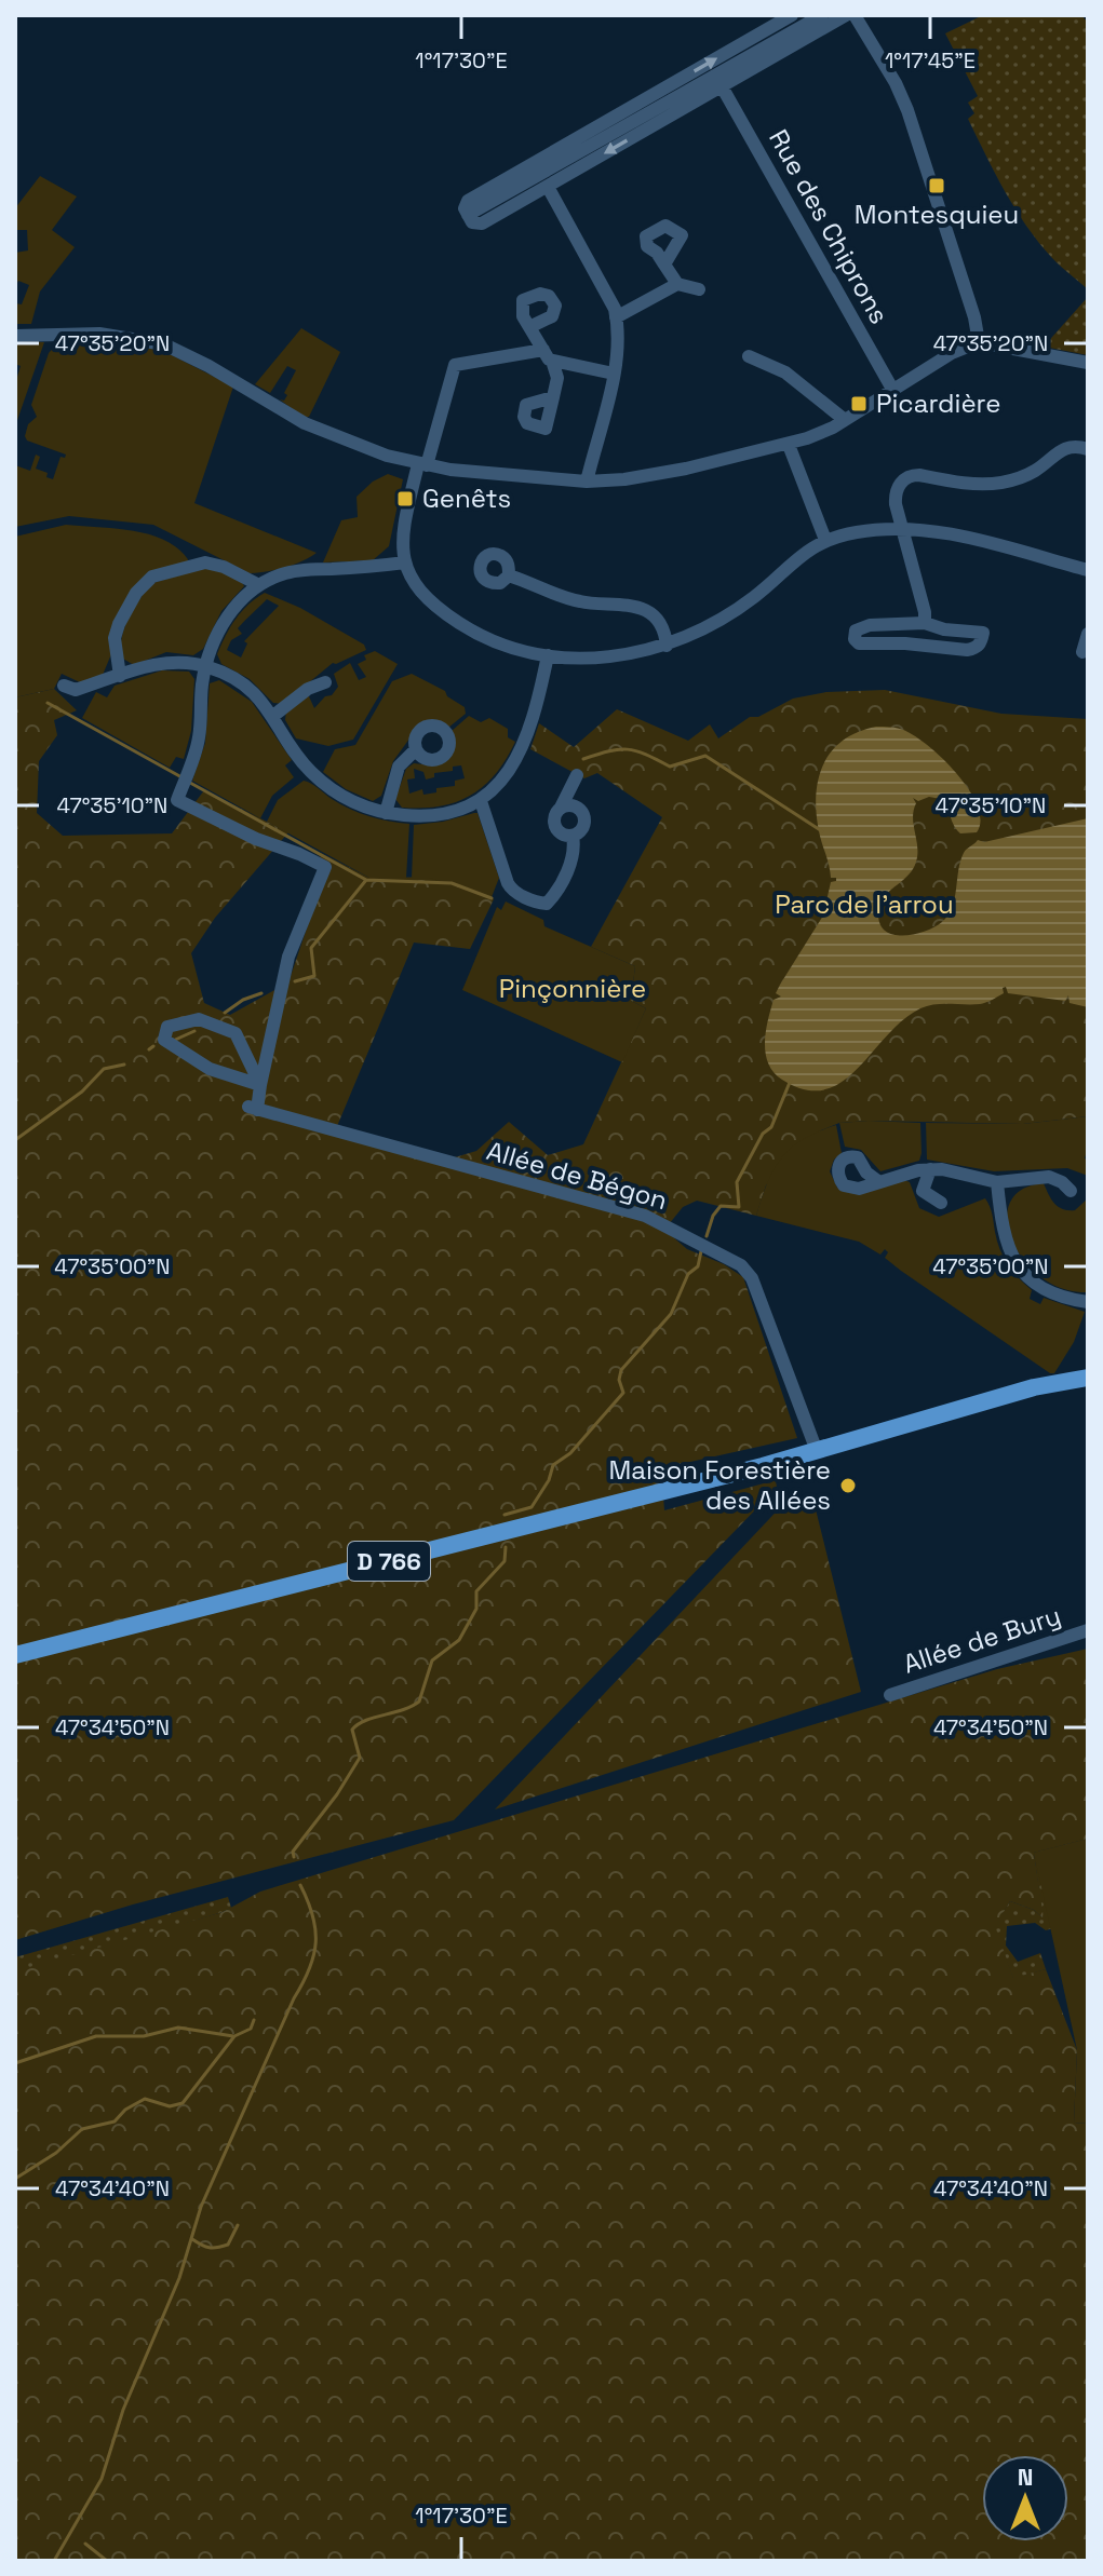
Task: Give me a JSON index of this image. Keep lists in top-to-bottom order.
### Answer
{
  "streets": {
    "main road": ["D 766"],
    "street": ["Rue des Chiprons", "Allée de Bégon", "Allée de Bury"]
  },
  "crossings": [
    ["Allée de Bégon", "D 766"]
  ],
  "parks": ["Parc de l'arrou", "Pinçonnière"],
  "places": {
    "transit": ["Montesquieu", "Picardière", "Genêts"],
    "other": ["Maison Forestière des Allées"]
  },
  "north": "top",
  "coordinates": [
    "1°17'30\"E",
    "1°17'45\"E",
    "47°35'20\"N",
    "47°35'10\"N",
    "47°35'00\"N",
    "47°34'50\"N",
    "47°34'40\"N"
  ]
}
